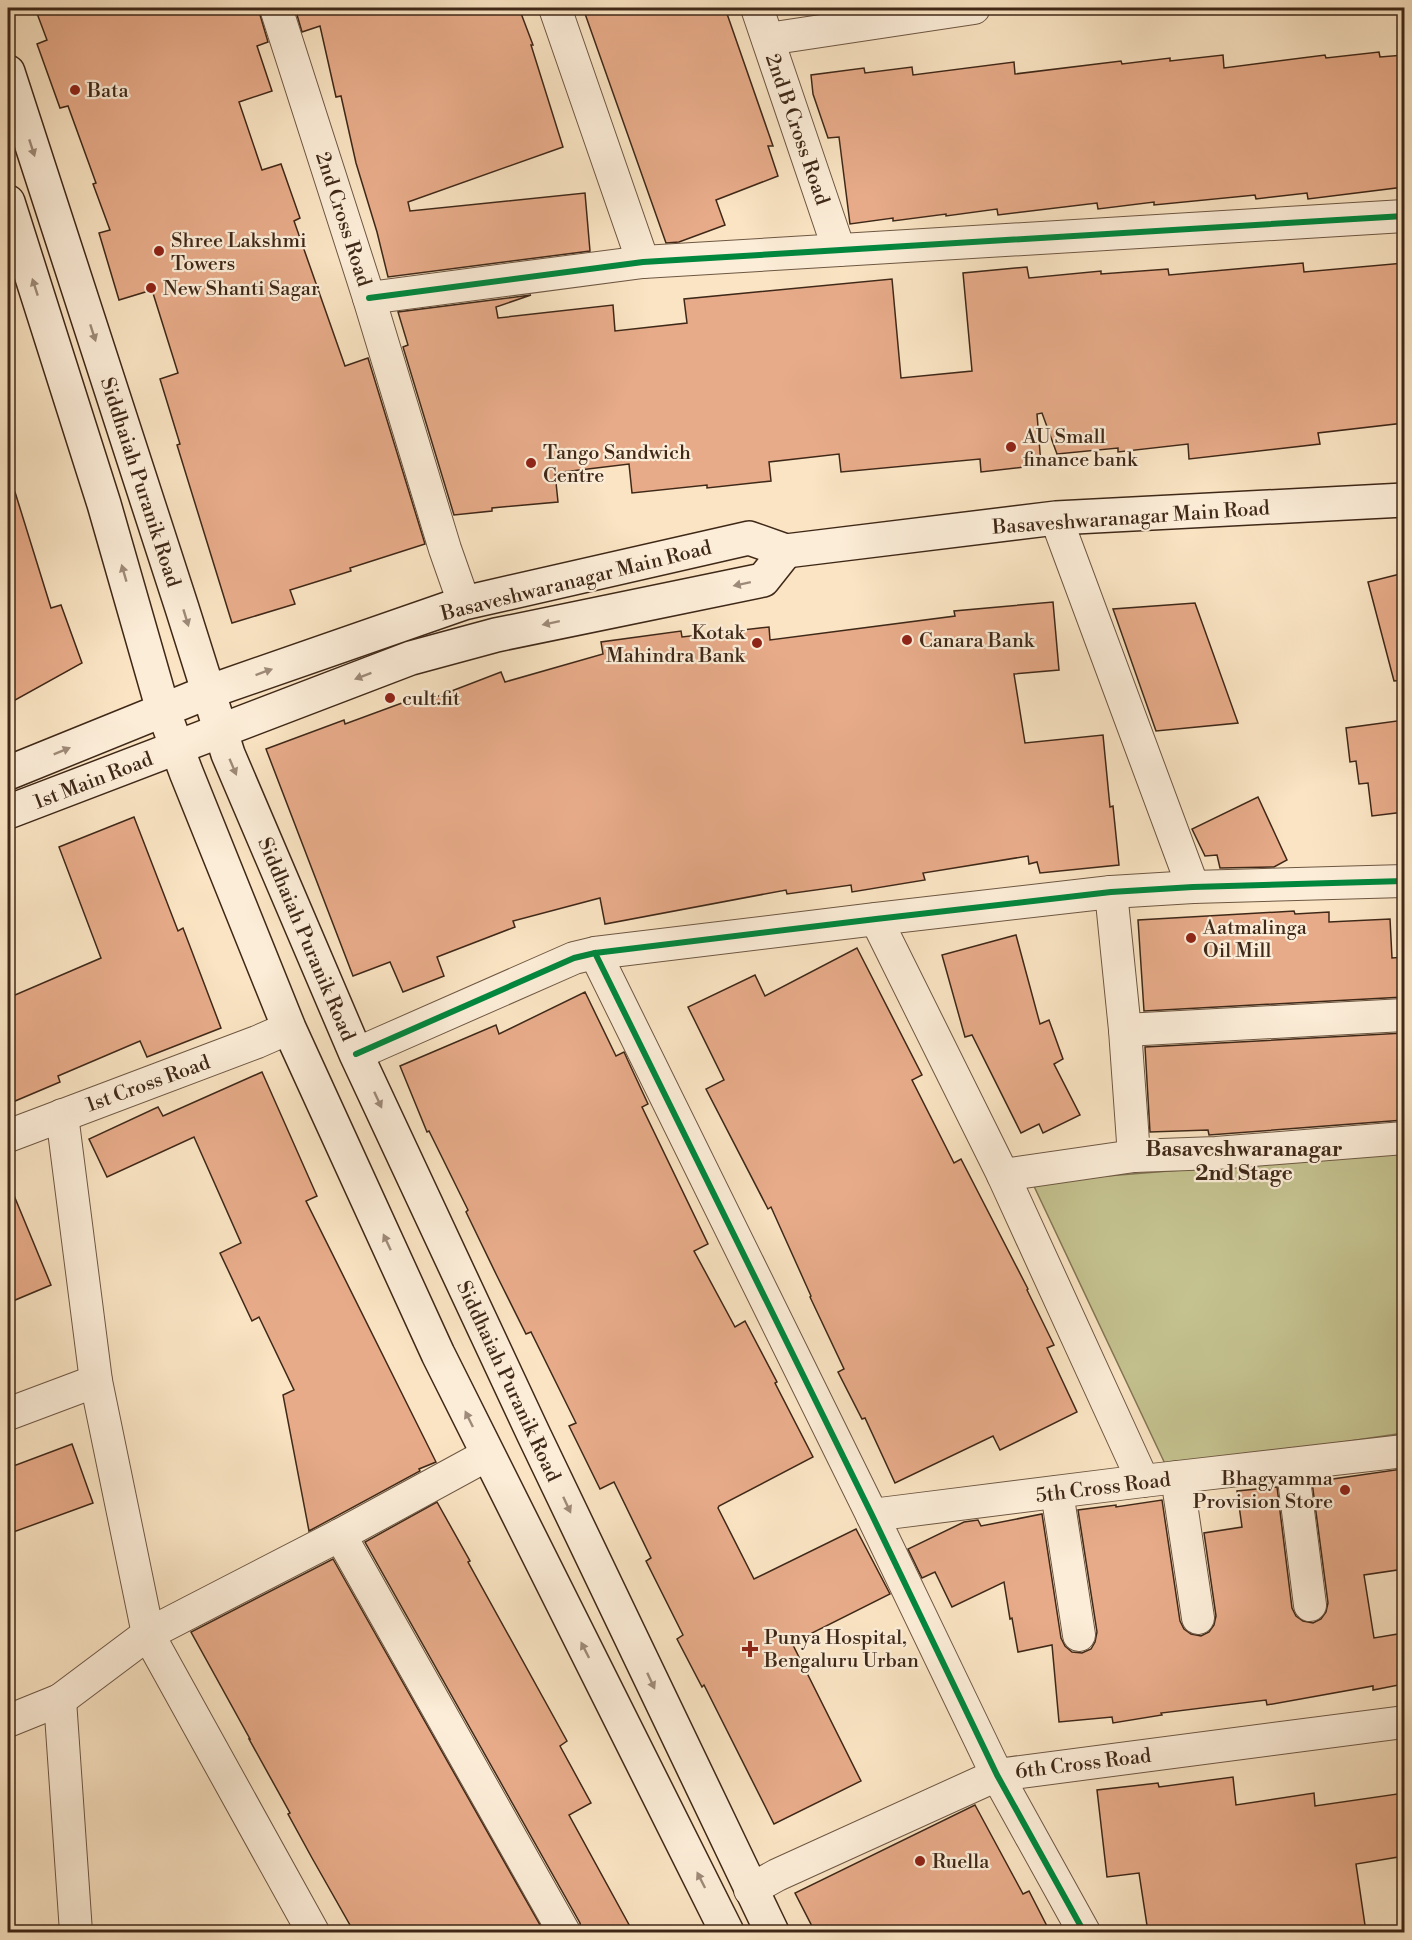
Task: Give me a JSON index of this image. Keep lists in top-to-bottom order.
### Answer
{
  "streets": {
    "main road": ["Siddhaiah Puranik Road", "Basaveshwaranagar Main Road", "1st Main Road"],
    "street": [
      "2nd B Cross Road",
      "2nd Cross Road",
      "1st Cross Road",
      "5th Cross Road",
      "6th Cross Road"
    ]
  },
  "crossings": [
    ["2nd Cross Road", "Basaveshwaranagar Main Road"],
    ["Siddhaiah Puranik Road", "Basaveshwaranagar Main Road"],
    ["Siddhaiah Puranik Road", "1st Main Road"],
    ["Siddhaiah Puranik Road", "1st Cross Road"],
    ["Siddhaiah Puranik Road", "6th Cross Road"],
    ["Basaveshwaranagar Main Road", "1st Main Road"]
  ],
  "districts": ["Basaveshwaranagar 2nd Stage"],
  "places": {
    "other": [
      "Bata",
      "Shree Lakshmi Towers",
      "New Shanti Sagar",
      "AU Small finance bank",
      "Tango Sandwich Centre",
      "Canara Bank",
      "Kotak Mahindra Bank",
      "cult.fit",
      "Aatmalinga Oil Mill",
      "Bhagyamma Provision Store",
      "Ruella"
    ],
    "health": ["Punya Hospital, Bengaluru Urban"]
  }
}
